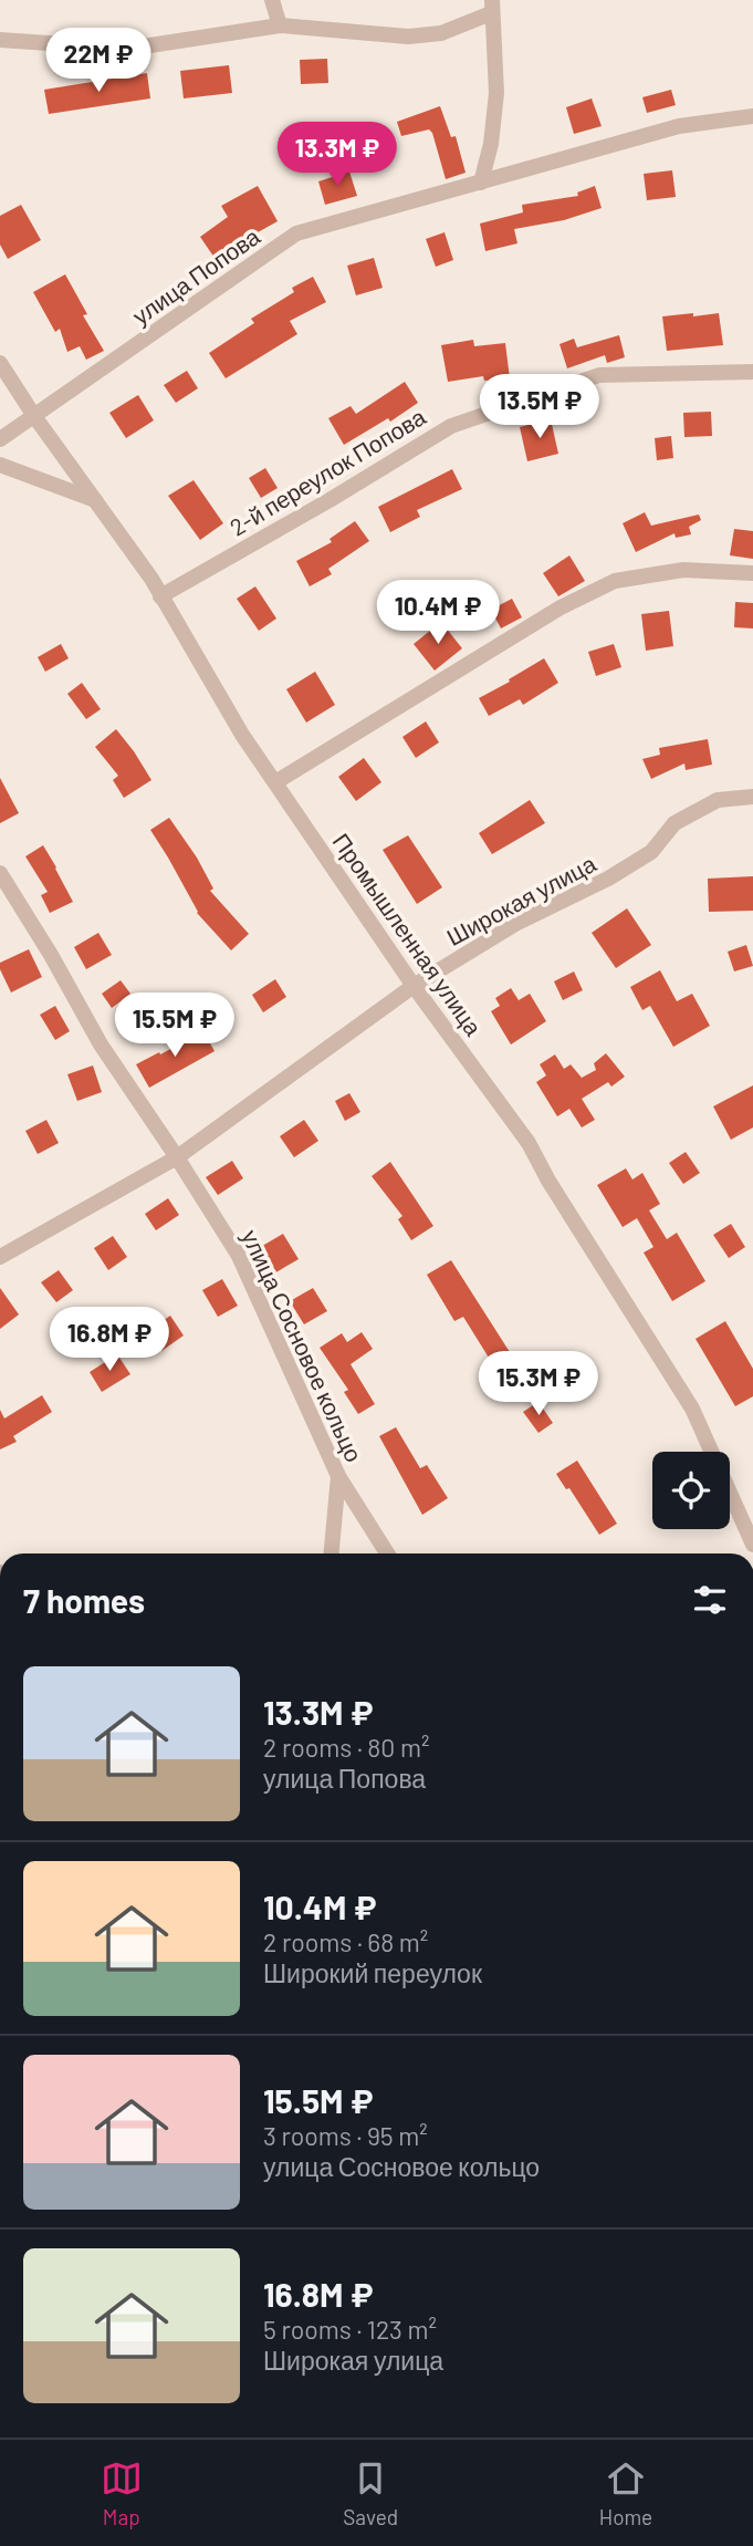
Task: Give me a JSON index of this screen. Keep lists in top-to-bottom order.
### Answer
{
  "streets": {
    "street": [
      "улица Попова",
      "2-й переулок Попова",
      "Широкая улица",
      "Промышленная улица",
      "улица Сосновое кольцо"
    ]
  },
  "crossings": [
    ["улица Попова", "Промышленная улица"],
    ["2-й переулок Попова", "Промышленная улица"],
    ["Широкая улица", "Промышленная улица"],
    ["Широкая улица", "улица Сосновое кольцо"]
  ],
  "page": {
    "price": [
      "22M ₽",
      "13.3M ₽",
      "13.5M ₽",
      "10.4M ₽",
      "15.5M ₽",
      "16.8M ₽",
      "15.3M ₽"
    ],
    "heading": "7 homes",
    "list": [
      {
        "name": "13.3M ₽",
        "note": "2 rooms · 80 m² · улица Попова"
      },
      {
        "name": "10.4M ₽",
        "note": "2 rooms · 68 m² · Широкий переулок"
      },
      {
        "name": "15.5M ₽",
        "note": "3 rooms · 95 m² · улица Сосновое кольцо"
      },
      {
        "name": "16.8M ₽",
        "note": "5 rooms · 123 m² · Широкая улица"
      }
    ],
    "tabs": ["Map", "Saved", "Home"]
  }
}
